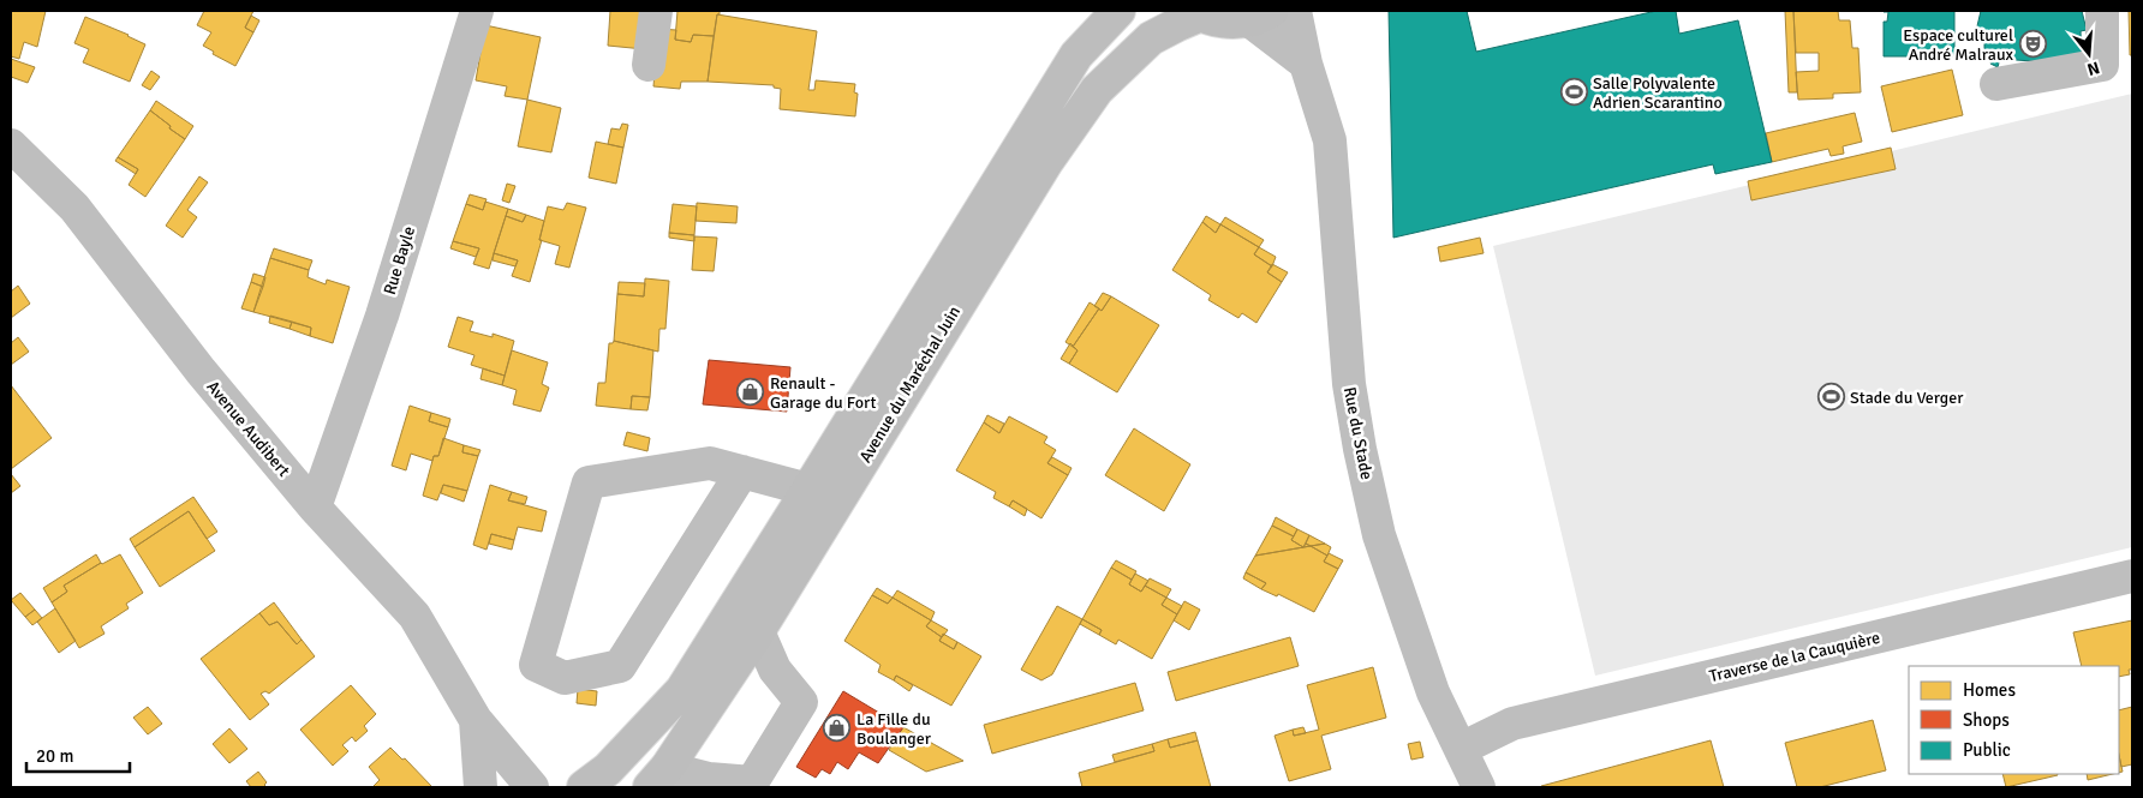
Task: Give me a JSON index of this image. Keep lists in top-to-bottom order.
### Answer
{
  "streets": {
    "main road": ["Avenue du Maréchal Juin"],
    "street": [
      "Rue Bayle",
      "Avenue Audibert",
      "Rue du Stade",
      "Traverse de la Cauquière"
    ]
  },
  "crossings": [
    ["Rue Bayle", "Avenue Audibert"],
    ["Rue du Stade", "Traverse de la Cauquière"]
  ],
  "places": {
    "theatre": ["Espace culturel André Malraux"],
    "sports": ["Salle Polyvalente Adrien Scarantino", "Stade du Verger"],
    "shop": ["Renault - Garage du Fort", "La Fille du Boulanger"]
  },
  "legend": ["Homes", "Shops", "Public"],
  "scale_bar": "20 m",
  "north": "bottom"
}
